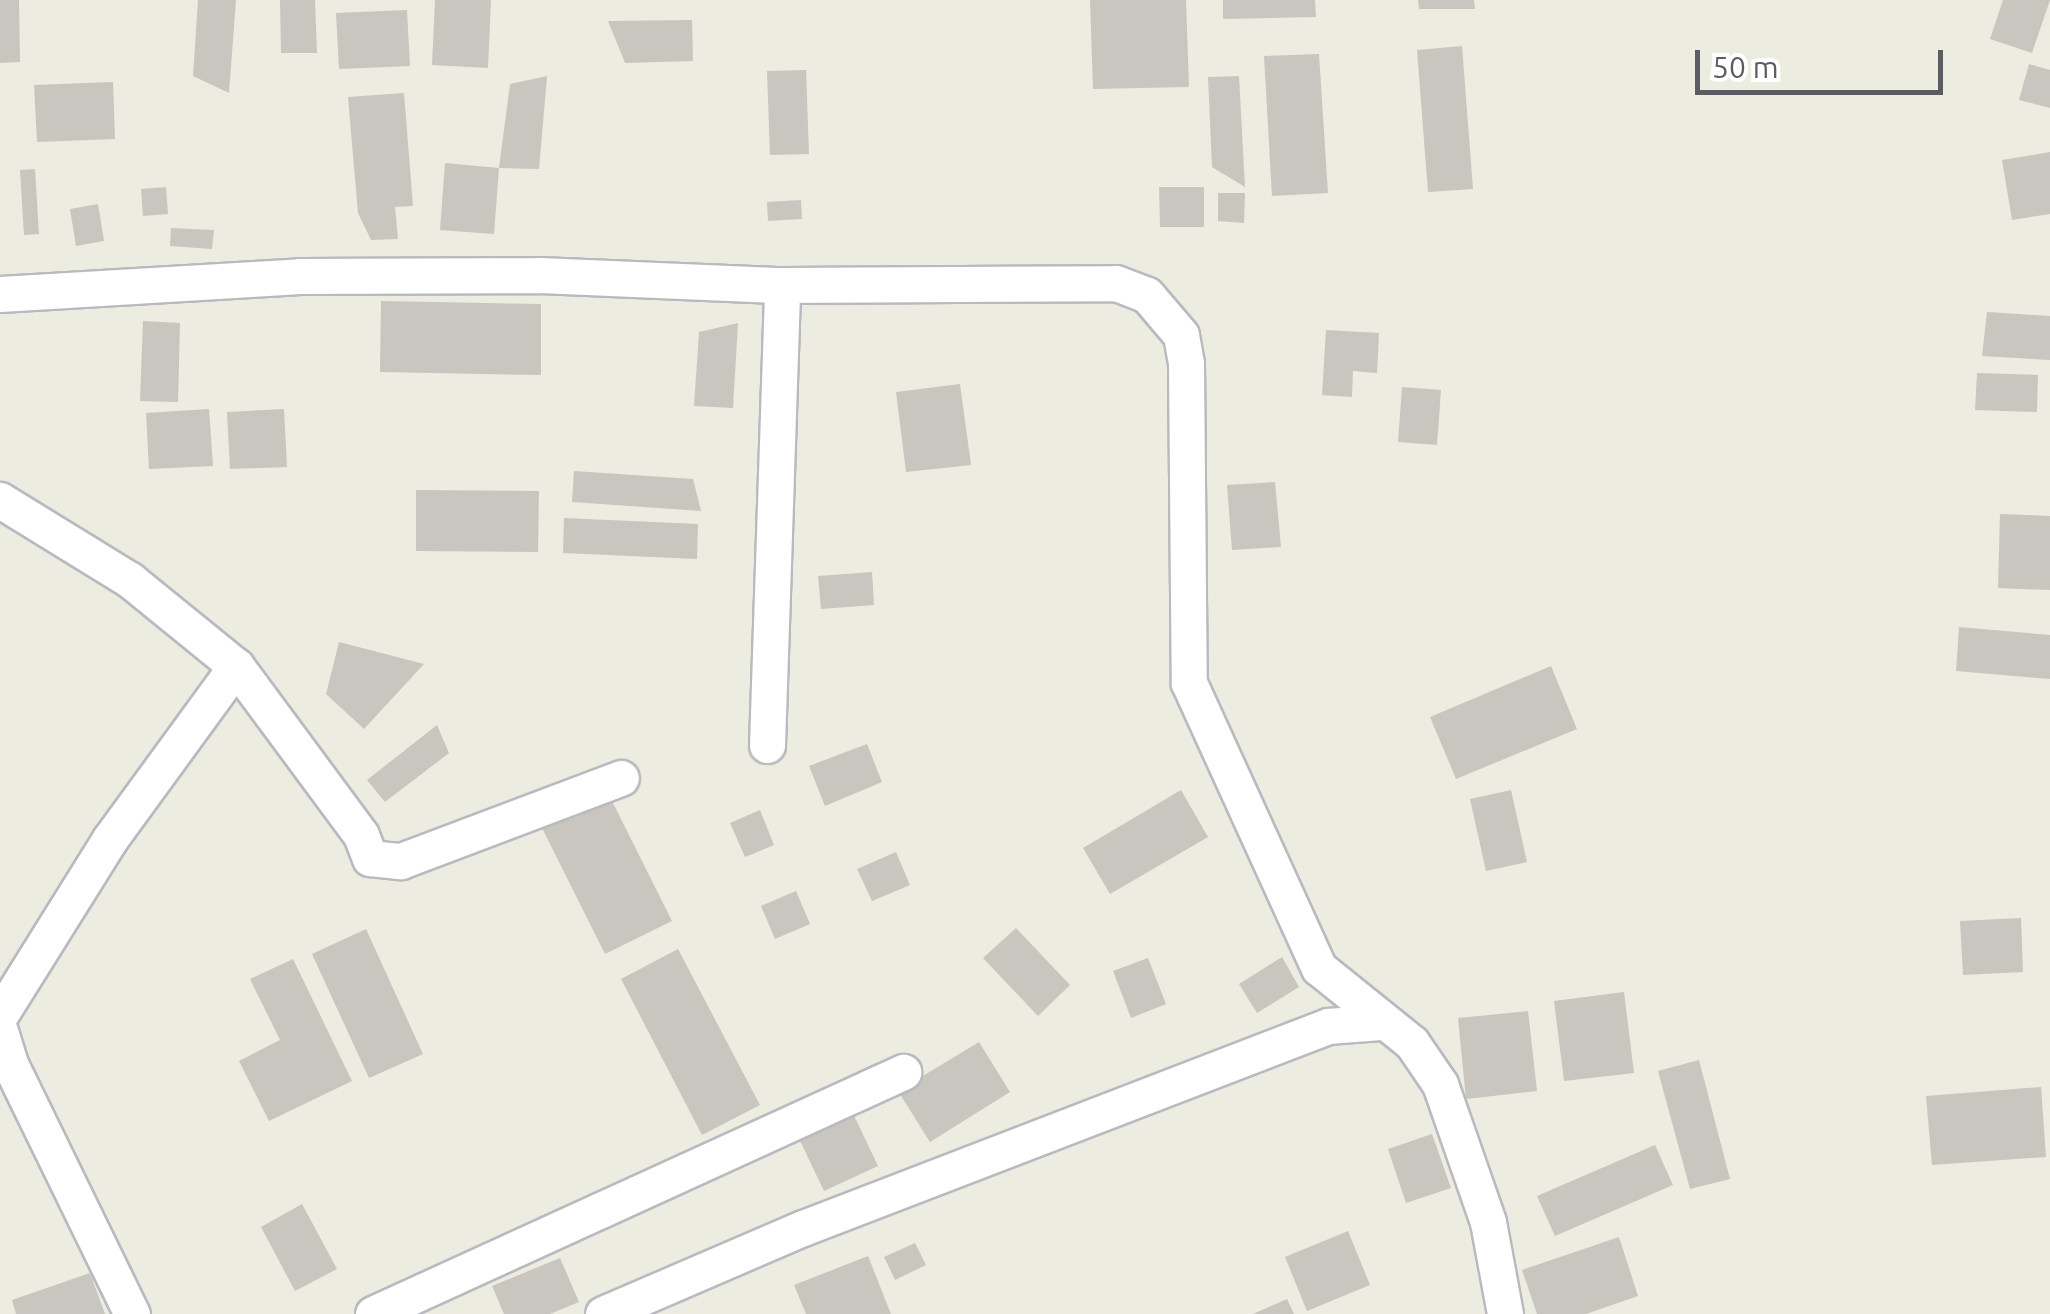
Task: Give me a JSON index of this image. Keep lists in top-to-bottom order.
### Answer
{
  "scale_bar": "50 m"
}
